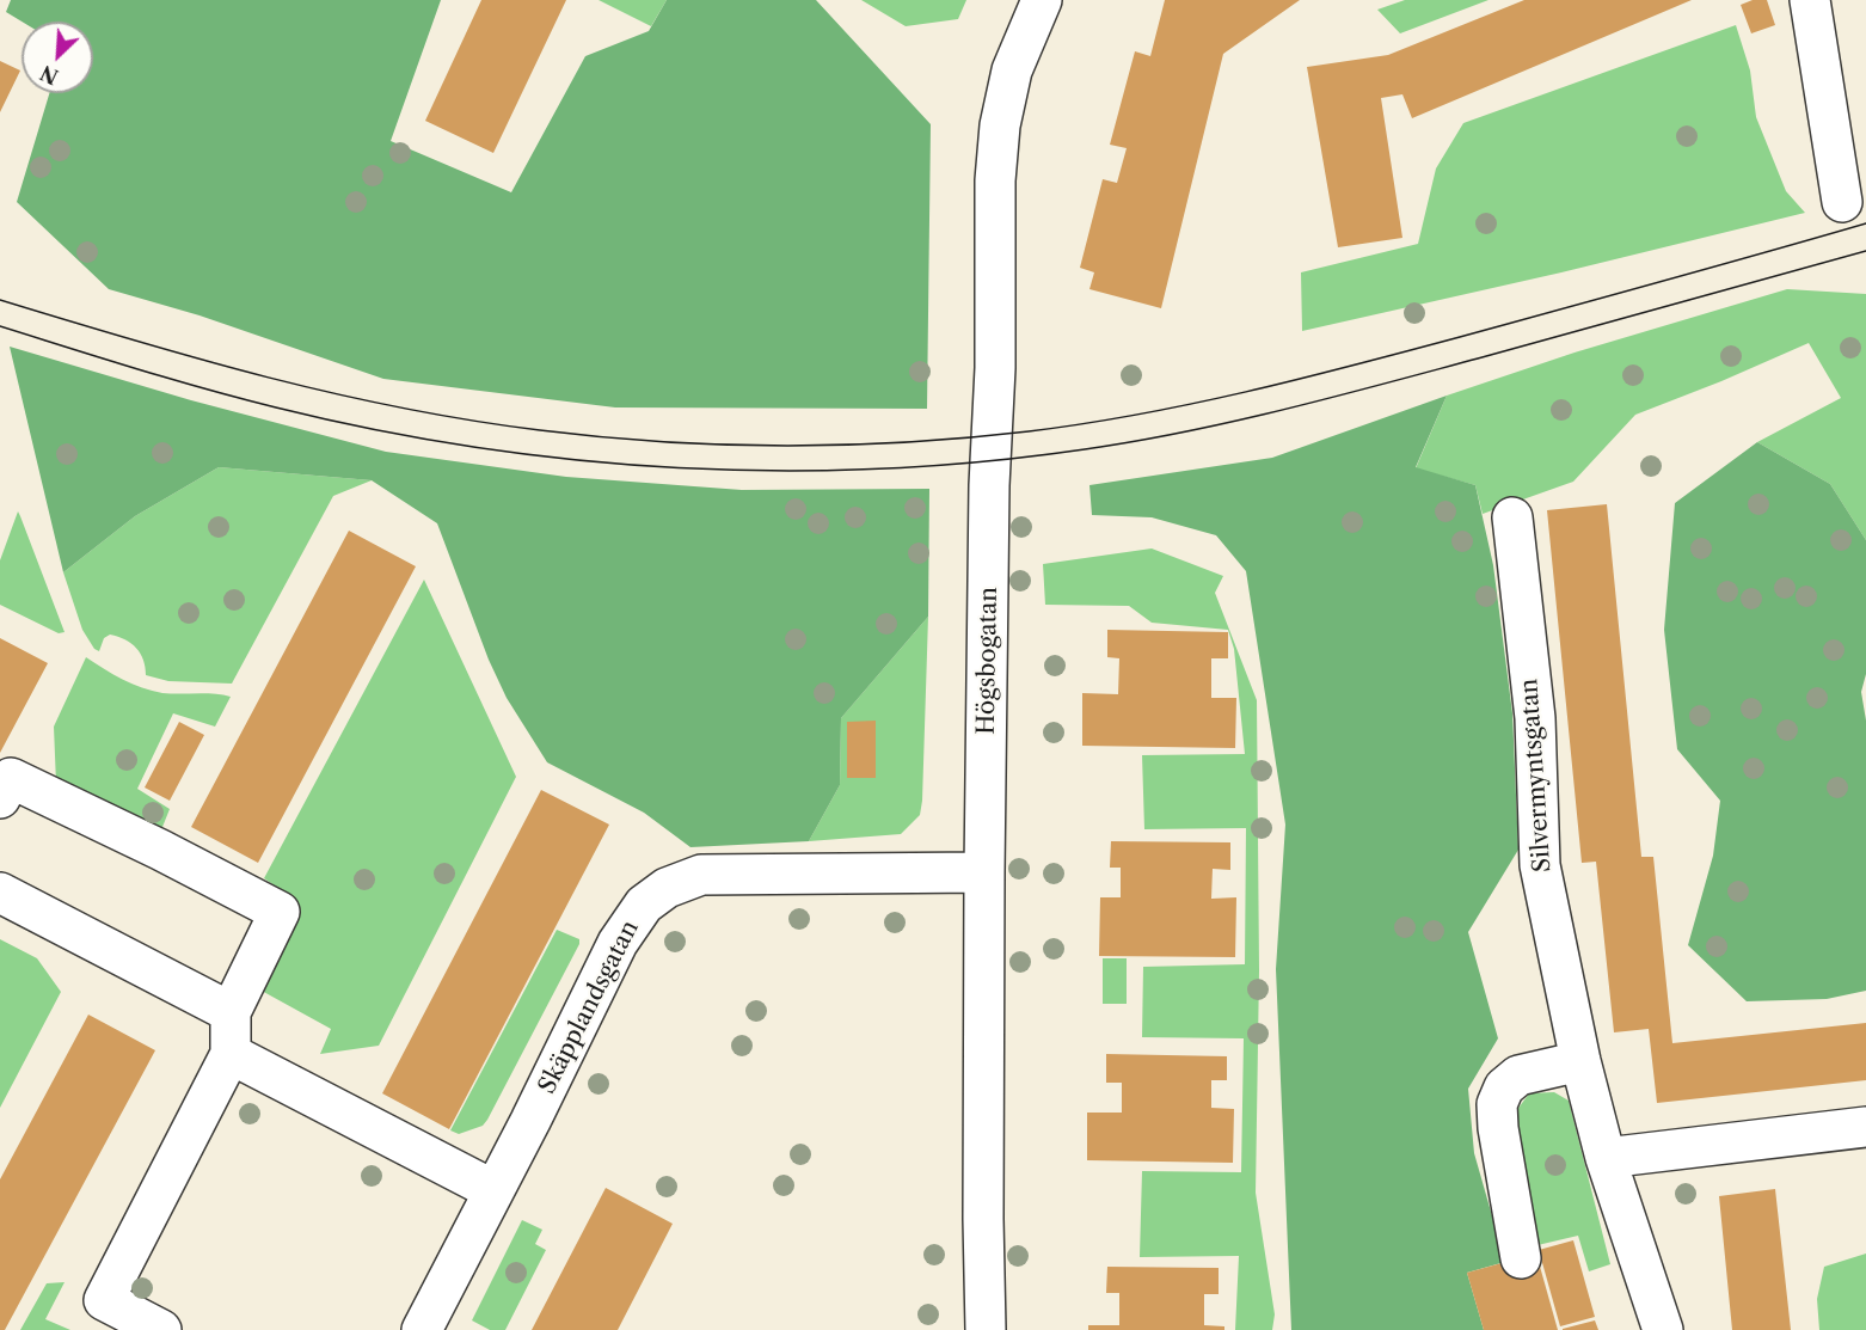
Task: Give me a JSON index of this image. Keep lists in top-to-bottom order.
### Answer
{
  "streets": {
    "street": ["Högsbogatan", "Silvermyntsgatan", "Skäpplandsgatan"]
  },
  "crossings": [
    ["Högsbogatan", "Skäpplandsgatan"]
  ],
  "north": "bottom left"
}
